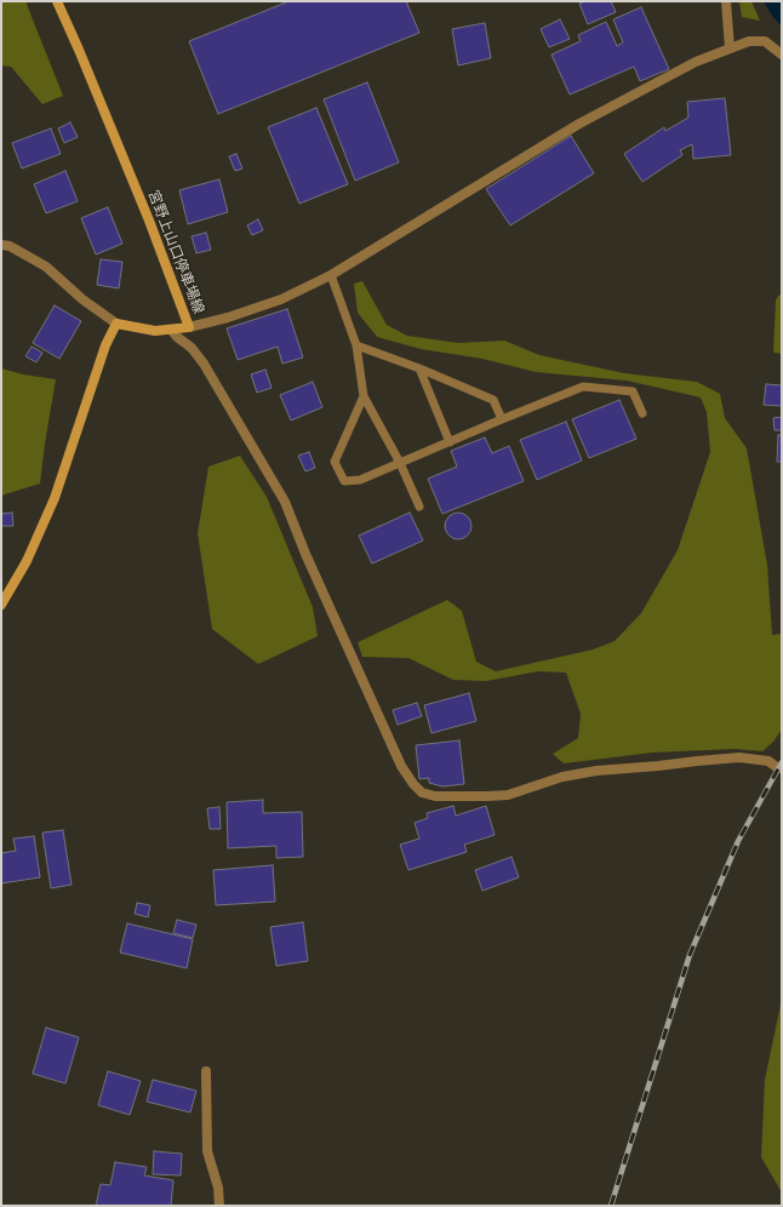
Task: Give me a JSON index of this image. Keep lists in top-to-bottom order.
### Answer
{
  "streets": {
    "main road": ["宮野上山口停車場線"]
  }
}
